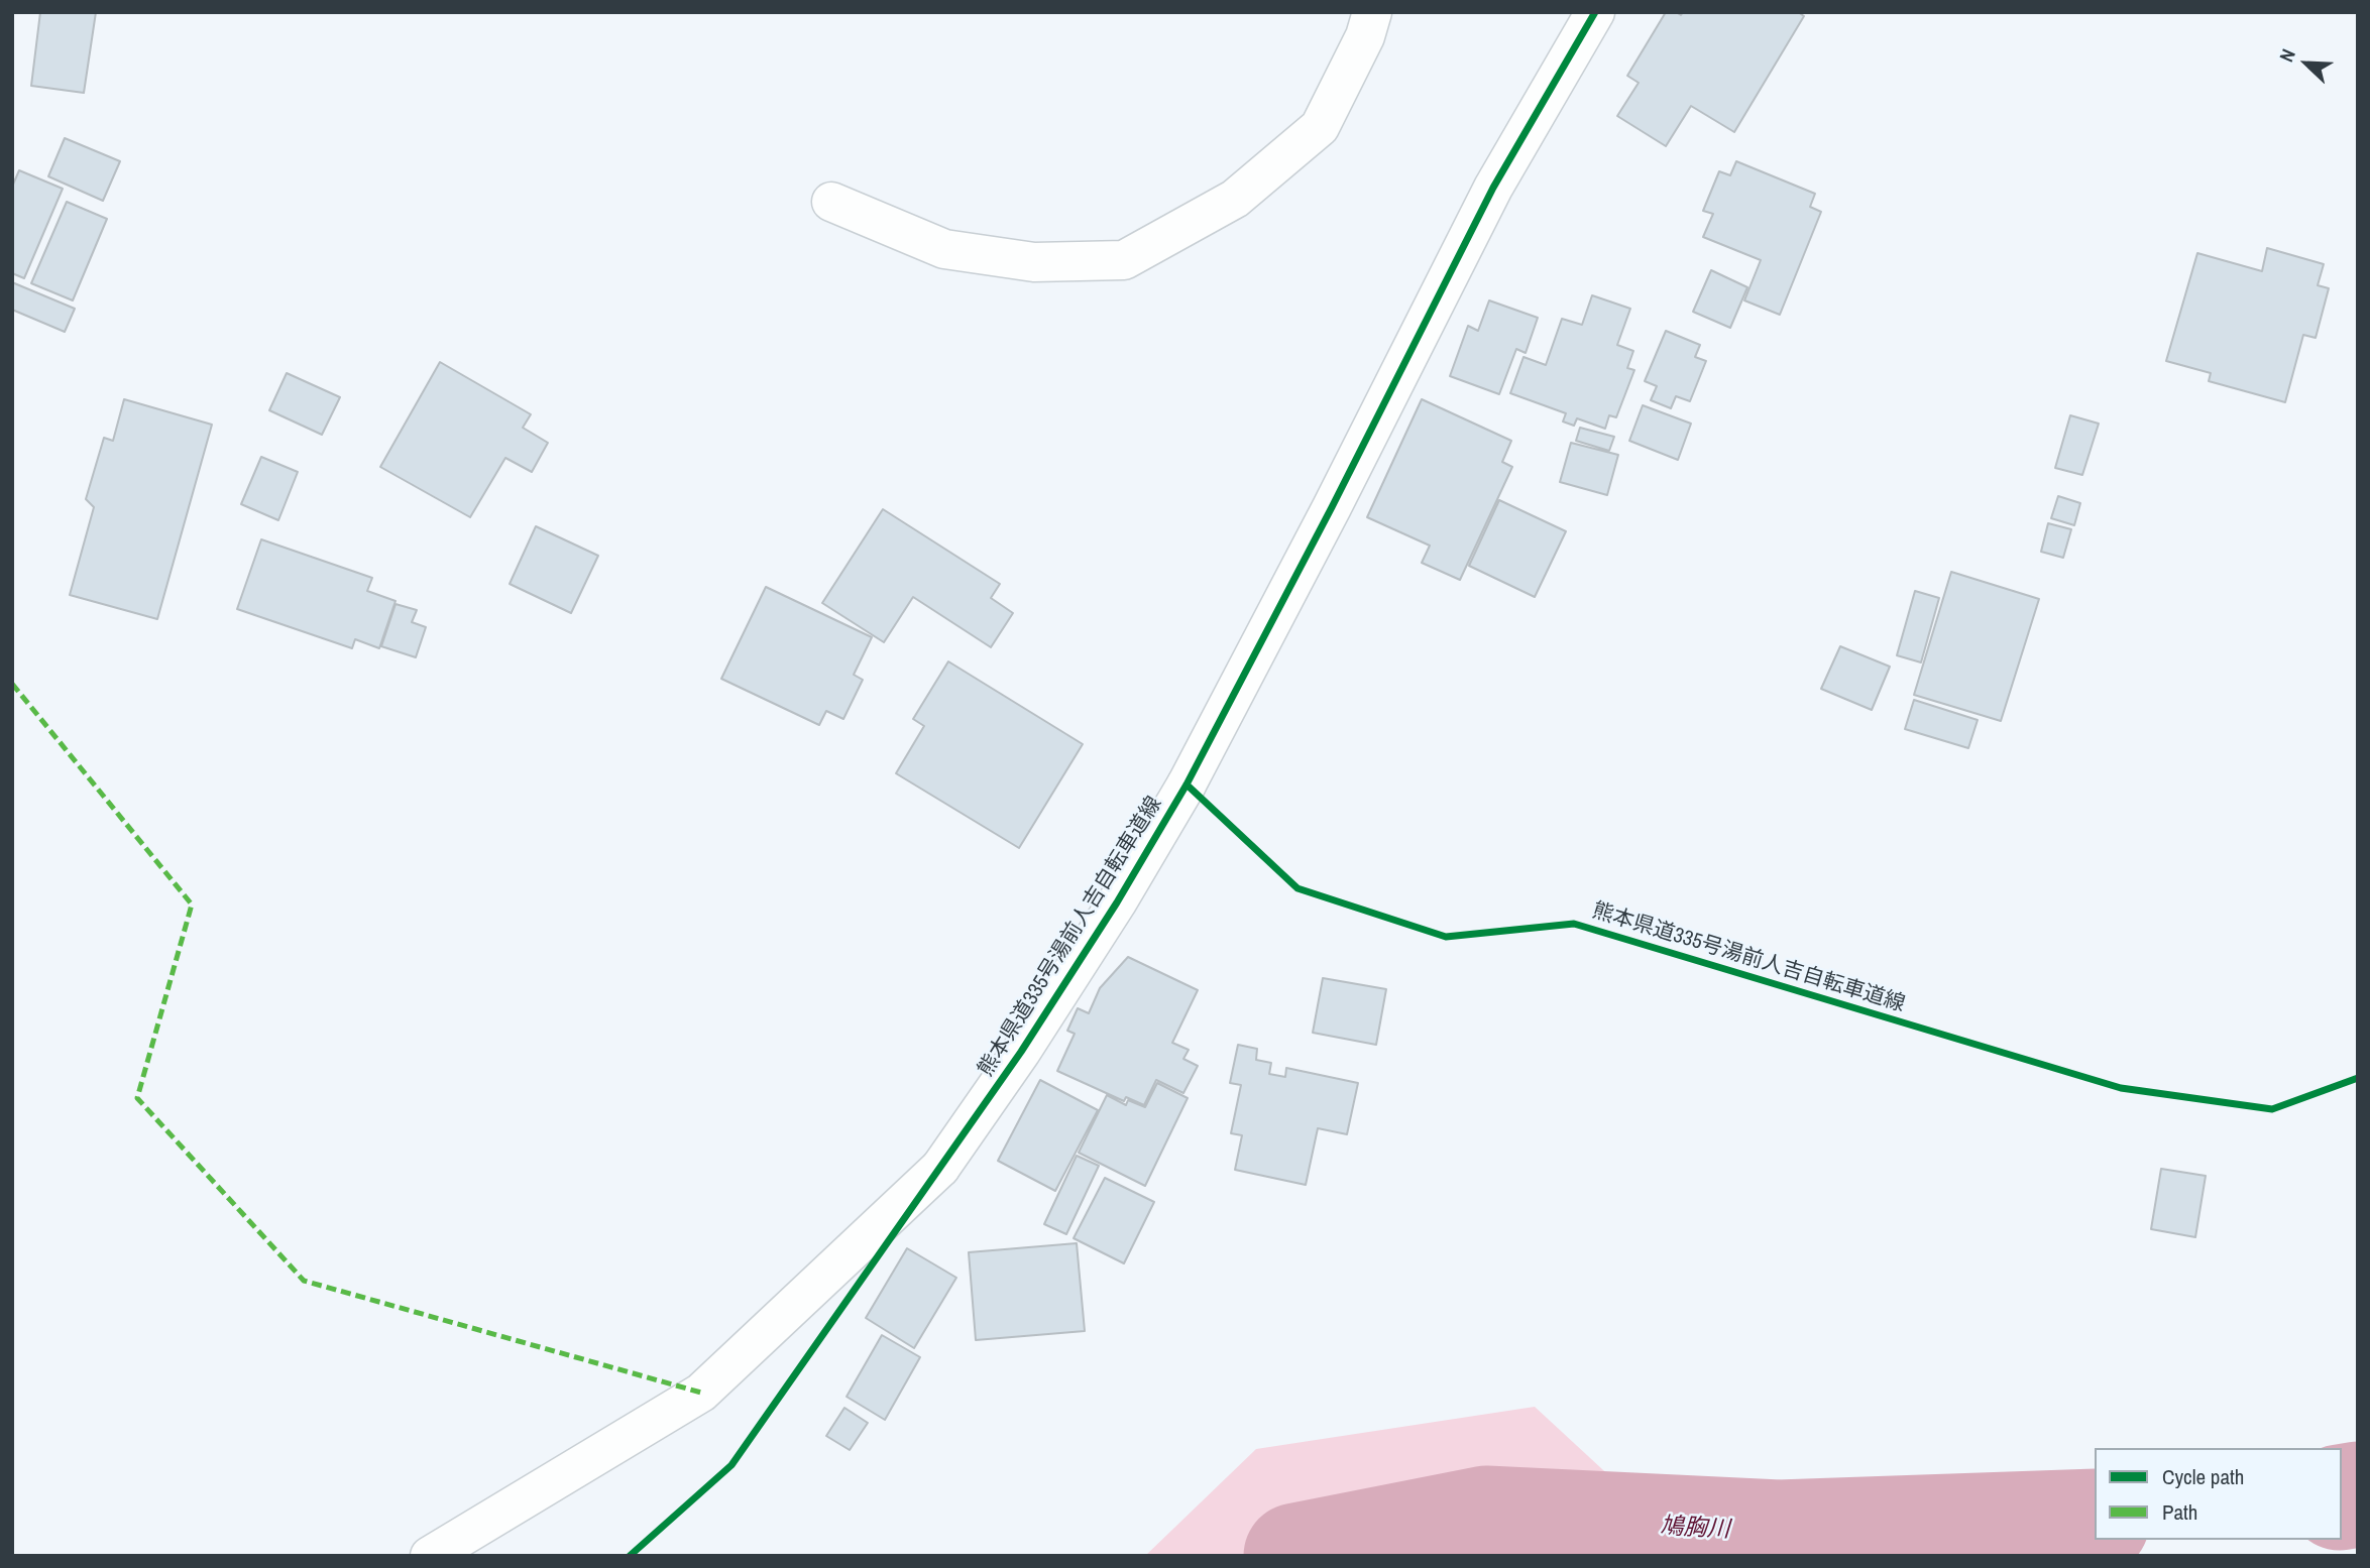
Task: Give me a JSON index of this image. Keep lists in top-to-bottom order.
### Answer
{
  "streets": {
    "street": ["熊本県道335号湯前人吉自転車道線"]
  },
  "water": ["鳩胸川"],
  "legend": ["Cycle path", "Path"],
  "north": "top left"
}
